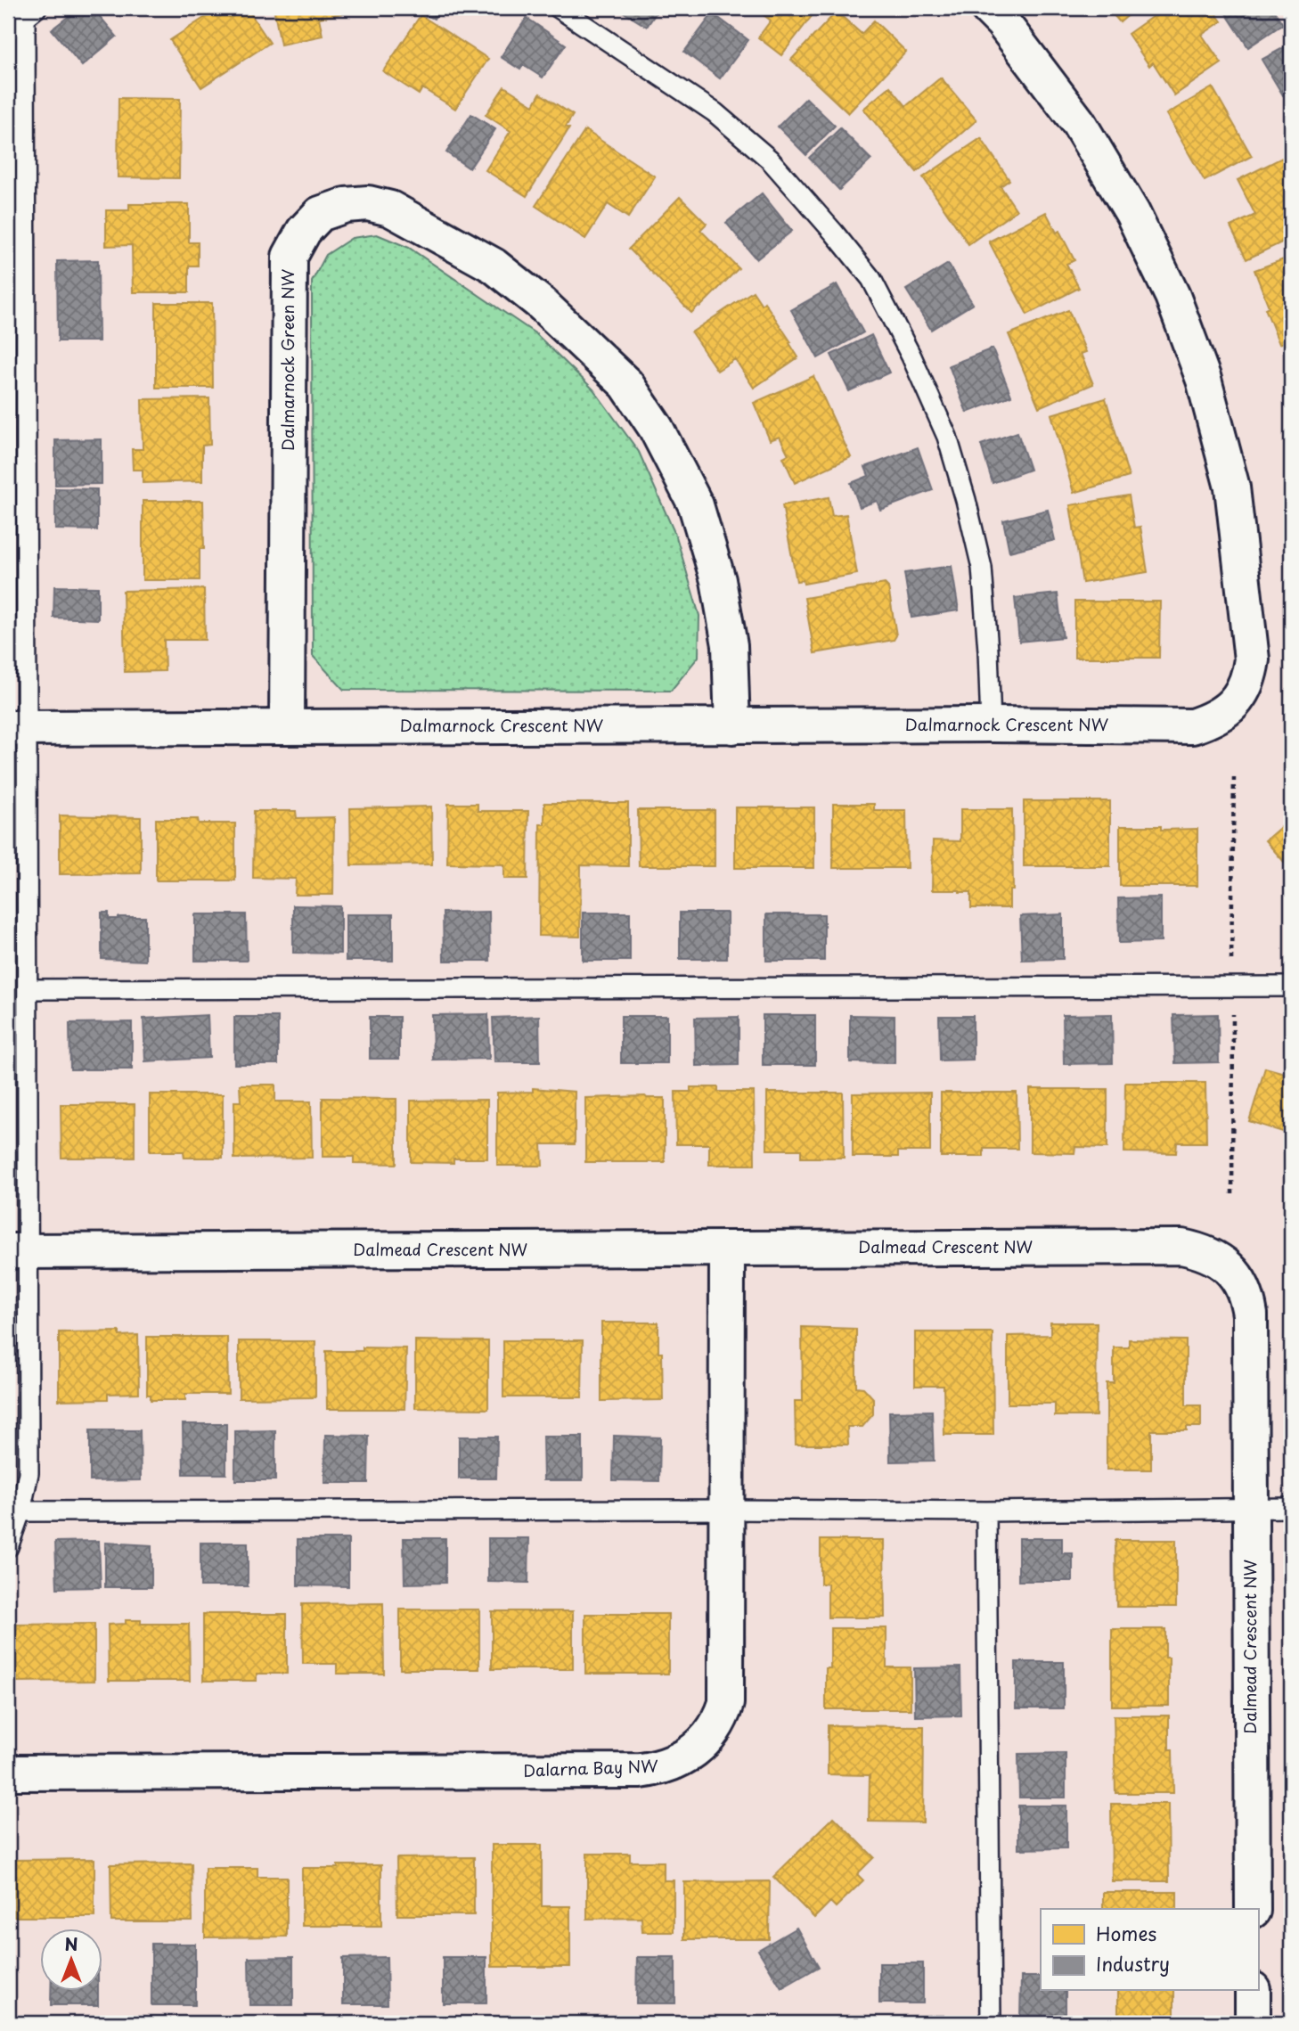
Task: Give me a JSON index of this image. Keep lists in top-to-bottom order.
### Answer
{
  "streets": {
    "street": [
      "Dalmarnock Green NW",
      "Dalmarnock Crescent NW",
      "Dalmead Crescent NW",
      "Dalarna Bay NW"
    ]
  },
  "crossings": [
    ["Dalmarnock Green NW", "Dalmarnock Crescent NW"],
    ["Dalmead Crescent NW", "Dalarna Bay NW"]
  ],
  "legend": ["Homes", "Industry"],
  "north": "top"
}
